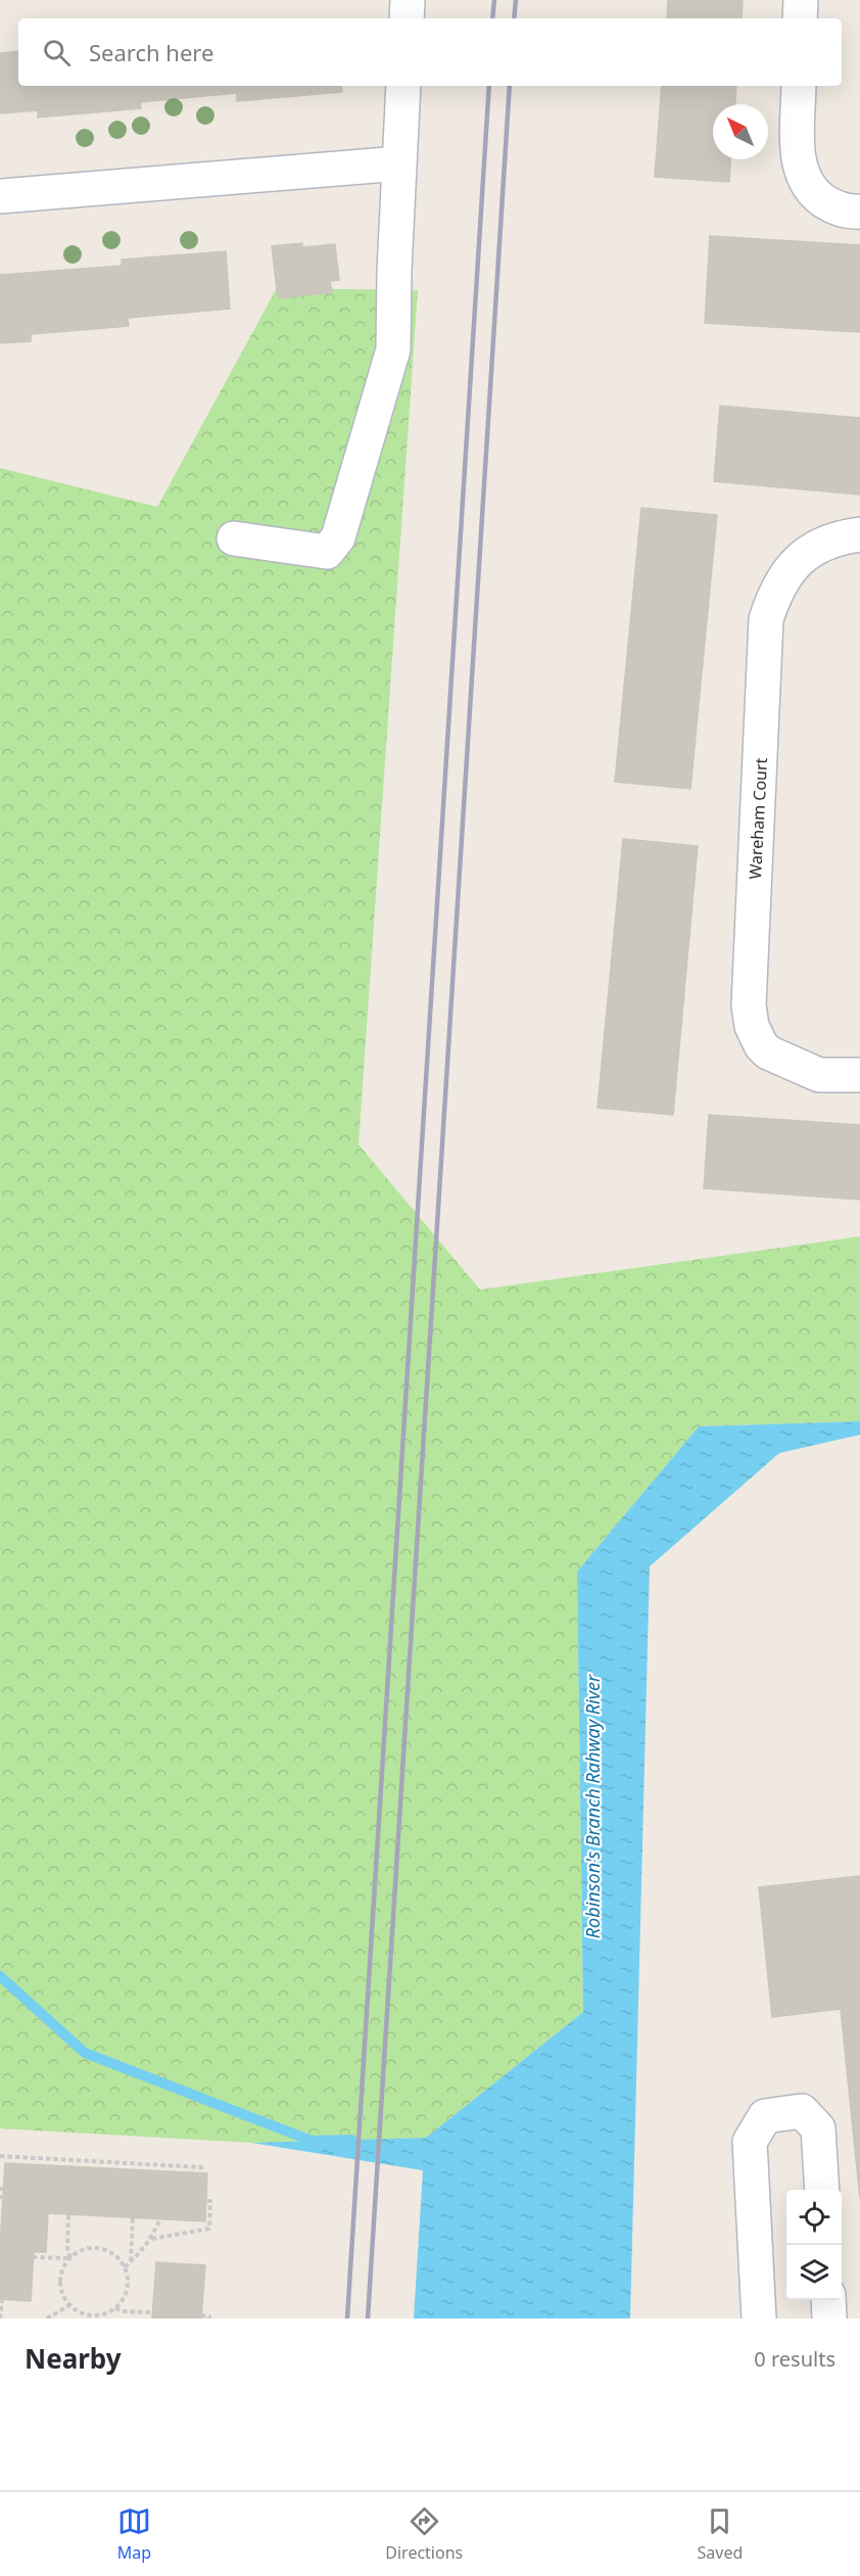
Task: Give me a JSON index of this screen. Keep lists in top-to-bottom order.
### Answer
{
  "streets": {
    "street": ["Wareham Court"]
  },
  "water": ["Robinson's Branch Rahway River"],
  "north": "top left",
  "page": {
    "search": "Search here",
    "heading": ["Nearby", "0 results"],
    "nav": ["Map", "Directions", "Saved"]
  }
}
